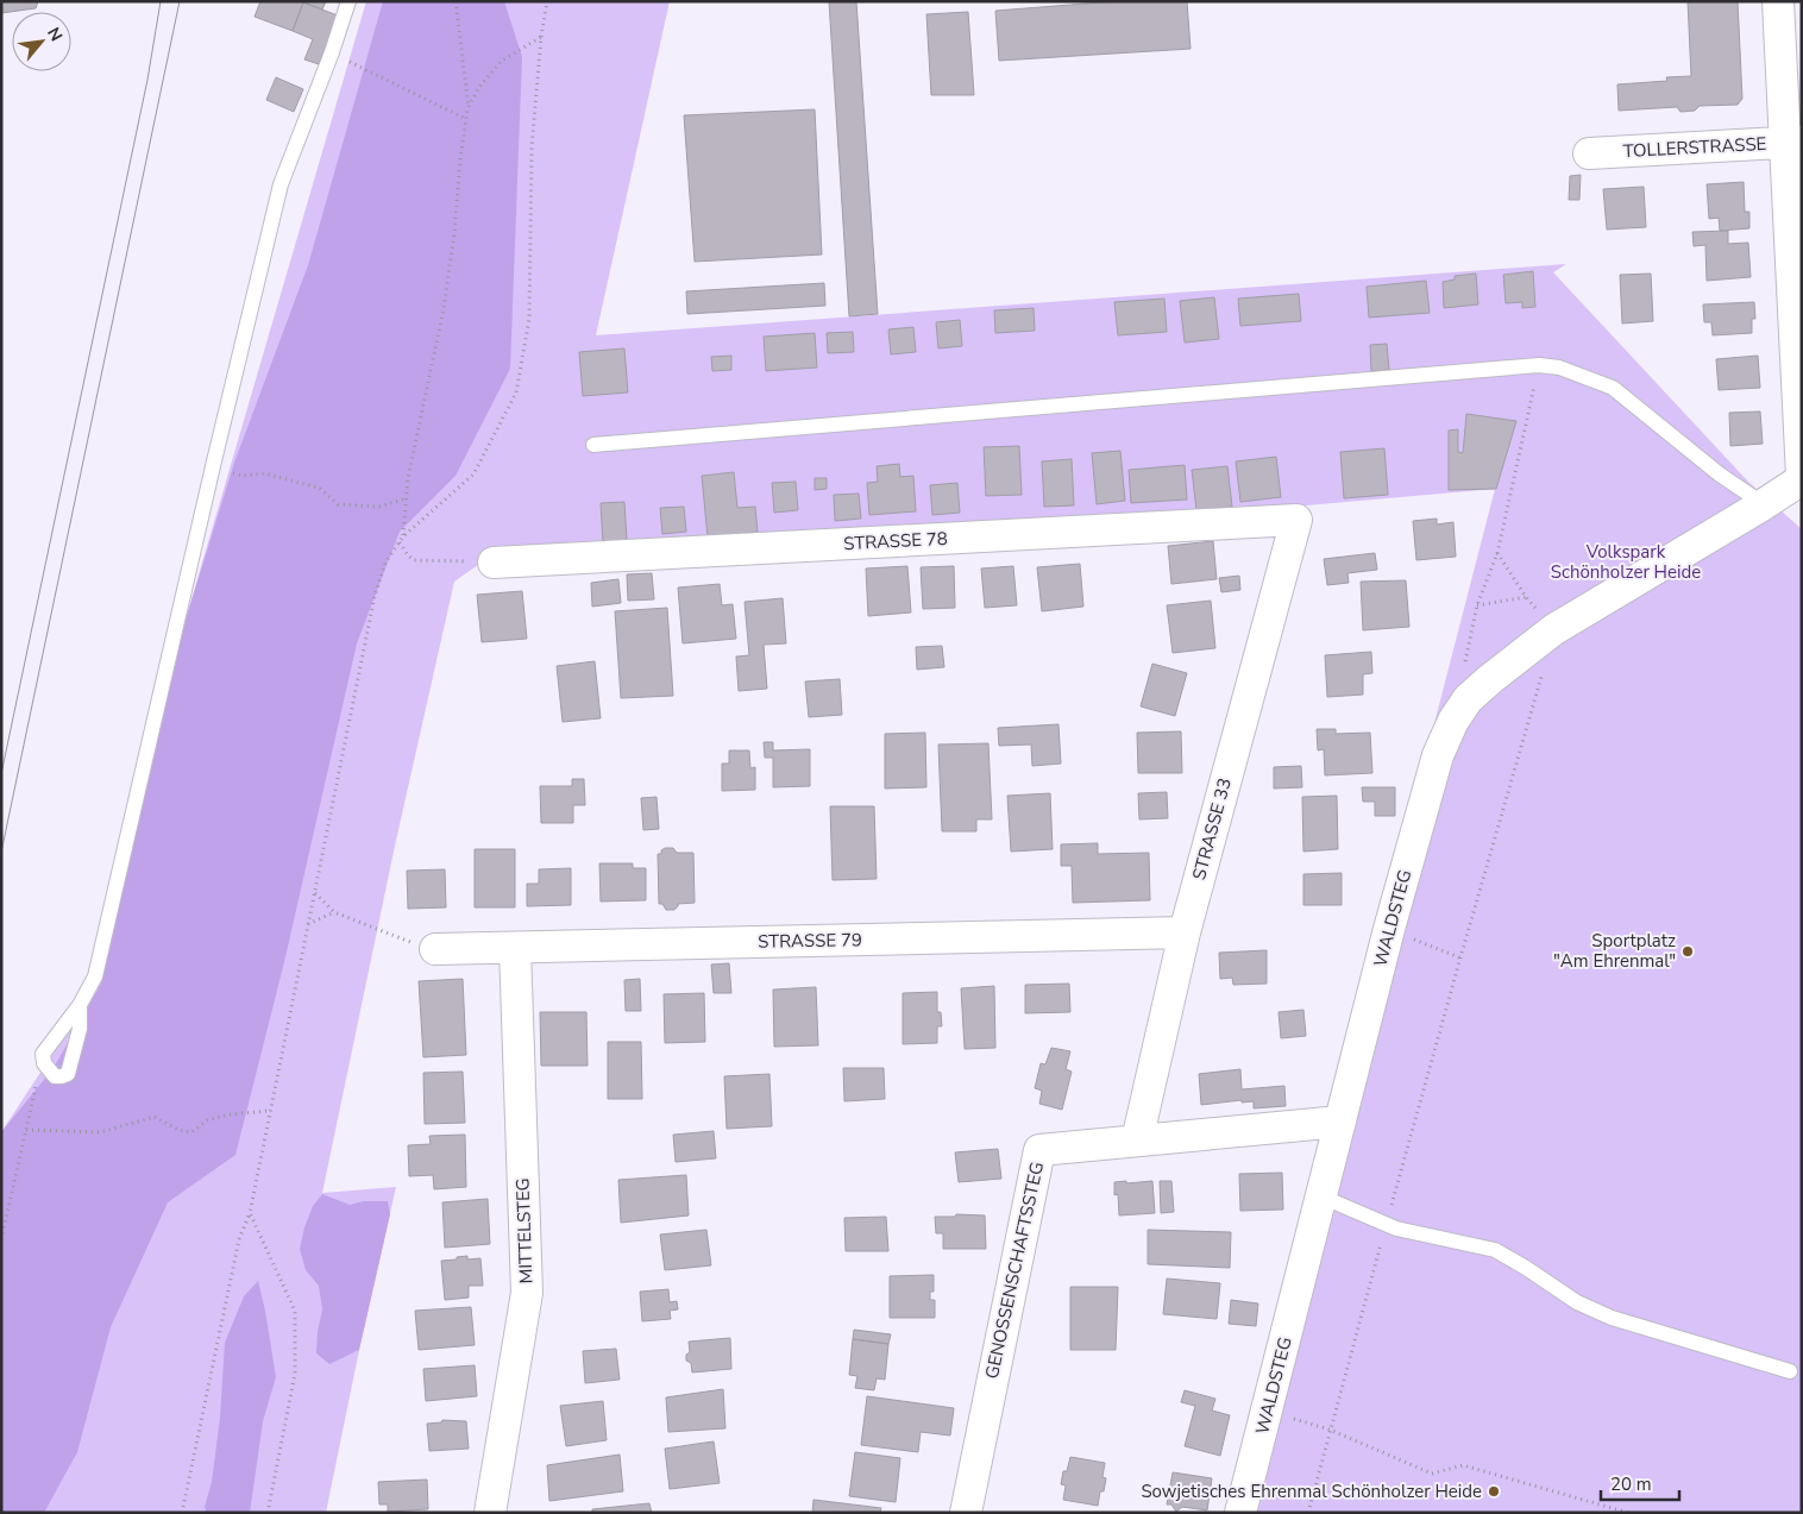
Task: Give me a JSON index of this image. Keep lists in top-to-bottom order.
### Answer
{
  "streets": {
    "street": [
      "TOLLERSTRASSE",
      "STRASSE 78",
      "STRASSE 33",
      "WALDSTEG",
      "STRASSE 79",
      "MITTELSTEG",
      "GENOSSENSCHAFTSSTEG"
    ]
  },
  "crossings": [
    ["STRASSE 78", "STRASSE 33"],
    ["STRASSE 33", "STRASSE 79"],
    ["STRASSE 33", "GENOSSENSCHAFTSSTEG"],
    ["WALDSTEG", "GENOSSENSCHAFTSSTEG"],
    ["STRASSE 79", "MITTELSTEG"]
  ],
  "parks": ["Volkspark Schönholzer Heide"],
  "places": ["Sportplatz \"Am Ehrenmal\"", "Sowjetisches Ehrenmal Schönholzer Heide"],
  "scale_bar": "20 m",
  "north": "top right"
}
